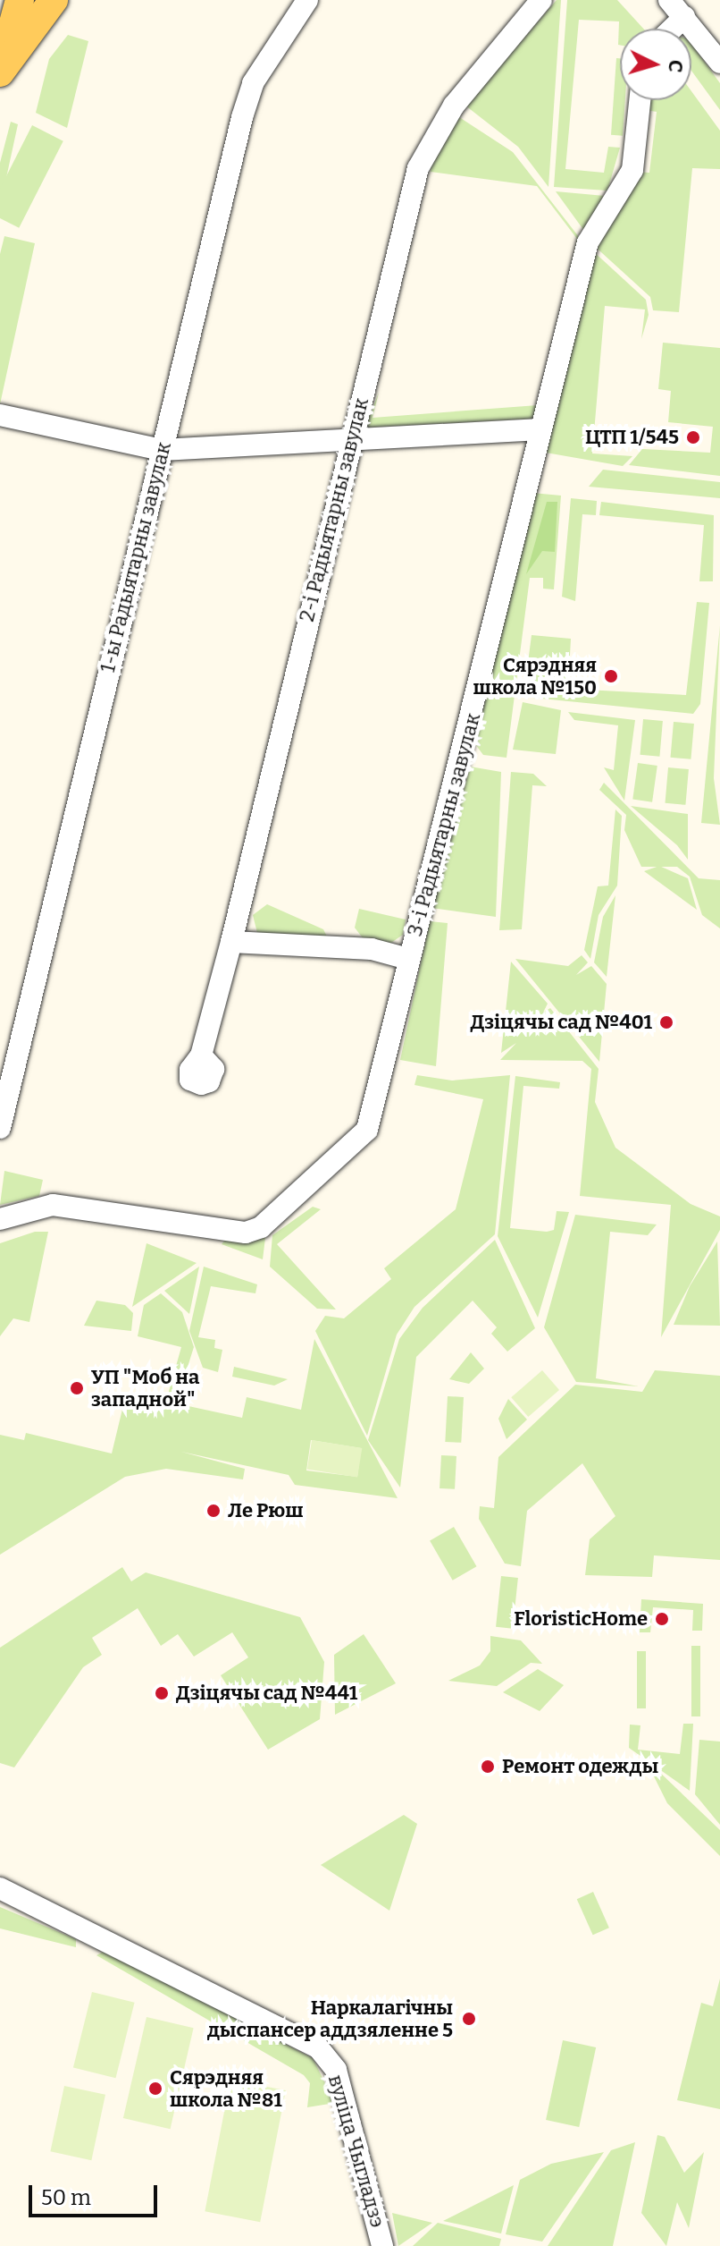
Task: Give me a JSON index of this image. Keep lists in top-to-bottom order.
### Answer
{
  "streets": {
    "street": [
      "2-і Радыятарны завулак",
      "1-ы Радыятарны завулак",
      "3-і Радыятарны завулак",
      "вуліца Чыгладзэ"
    ]
  },
  "places": [
    "ЦТП 1/545",
    "Сярэдняя школа №150",
    "Дзіцячы сад №401",
    "УП \"Моб на западной\"",
    "Ле Рюш",
    "FloristicHome",
    "Дзіцячы сад №441",
    "Ремонт одежды",
    "Наркалагічны дыспансер аддзяленне 5",
    "Сярэдняя школа №81"
  ],
  "scale_bar": "50 m",
  "north": "right"
}
